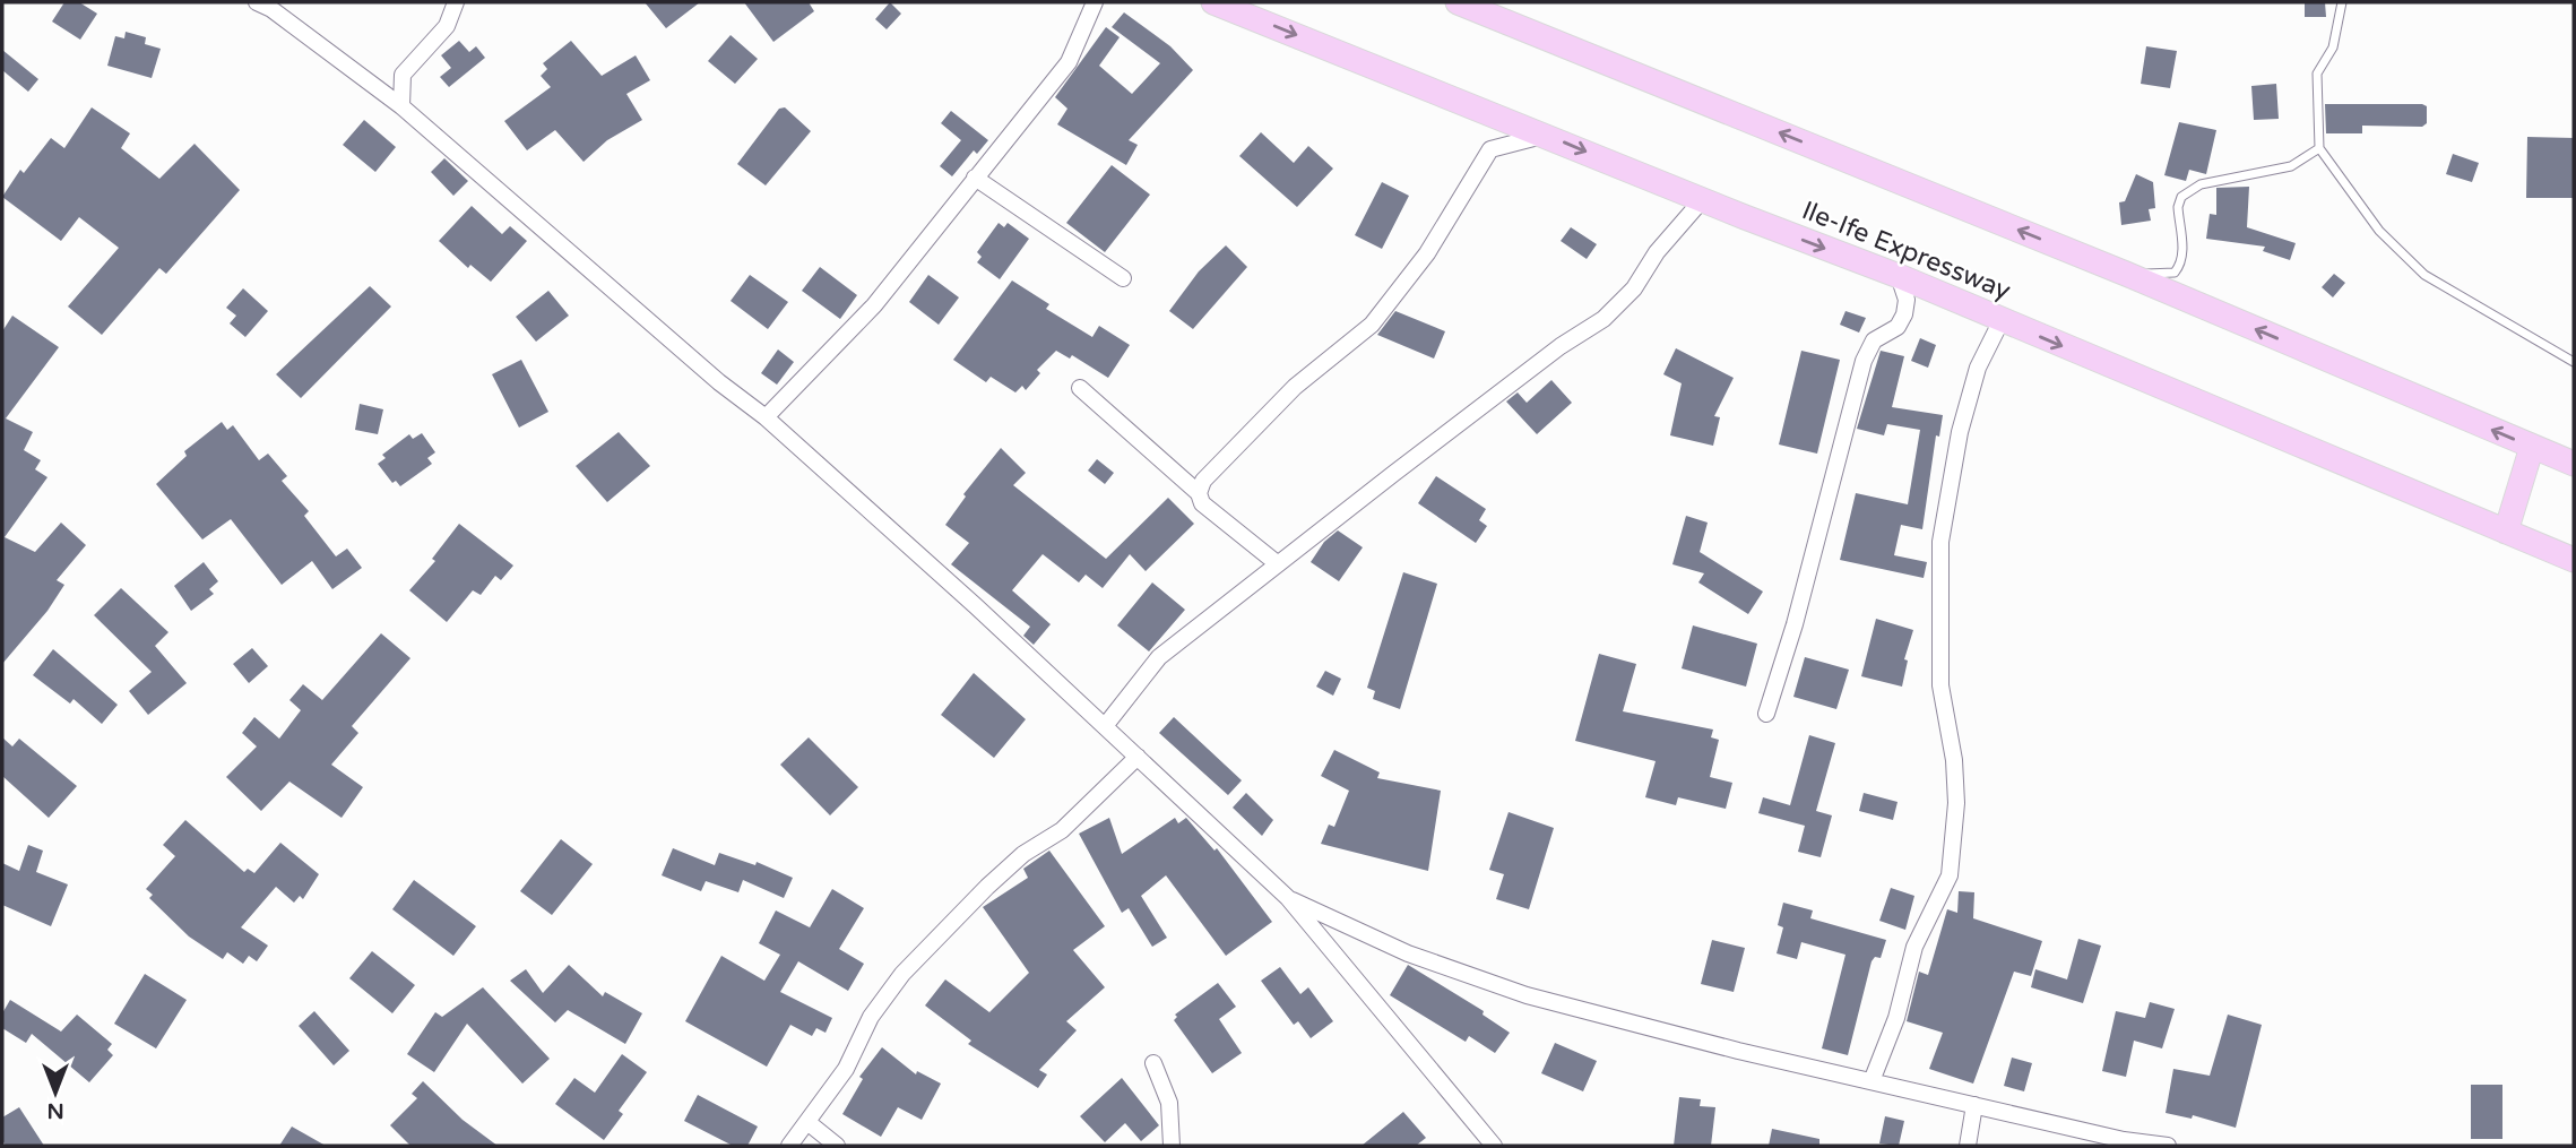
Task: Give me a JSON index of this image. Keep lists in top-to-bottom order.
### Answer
{
  "streets": {
    "main road": ["Ile-Ife Expressway"]
  },
  "north": "bottom"
}
